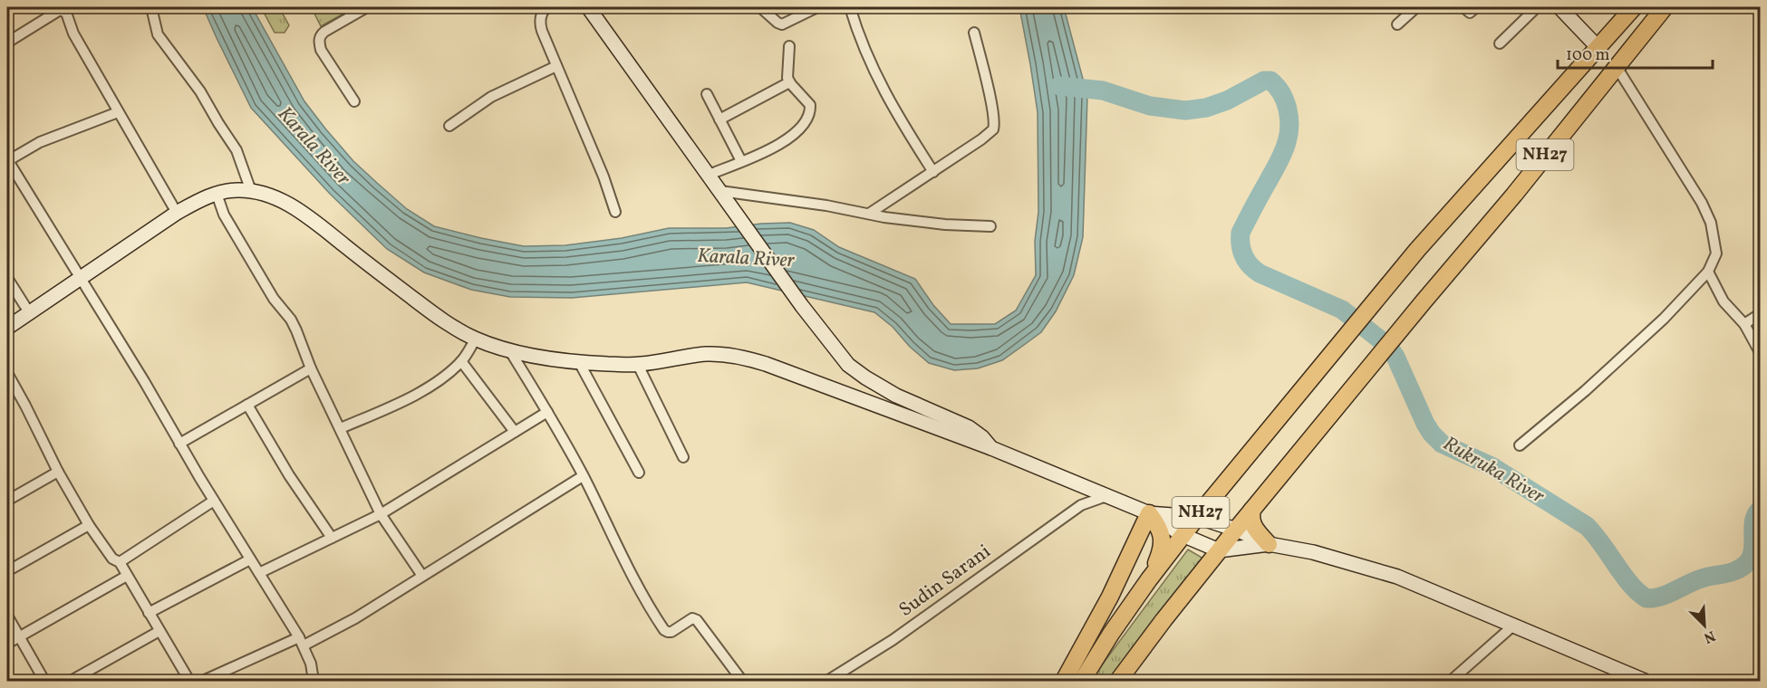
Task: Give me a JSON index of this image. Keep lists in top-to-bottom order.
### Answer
{
  "streets": {
    "highway": ["NH27"],
    "street": ["Sudin Sarani"]
  },
  "water": ["Karala River", "Rukruka River"],
  "scale_bar": "100 m",
  "north": "bottom right"
}
